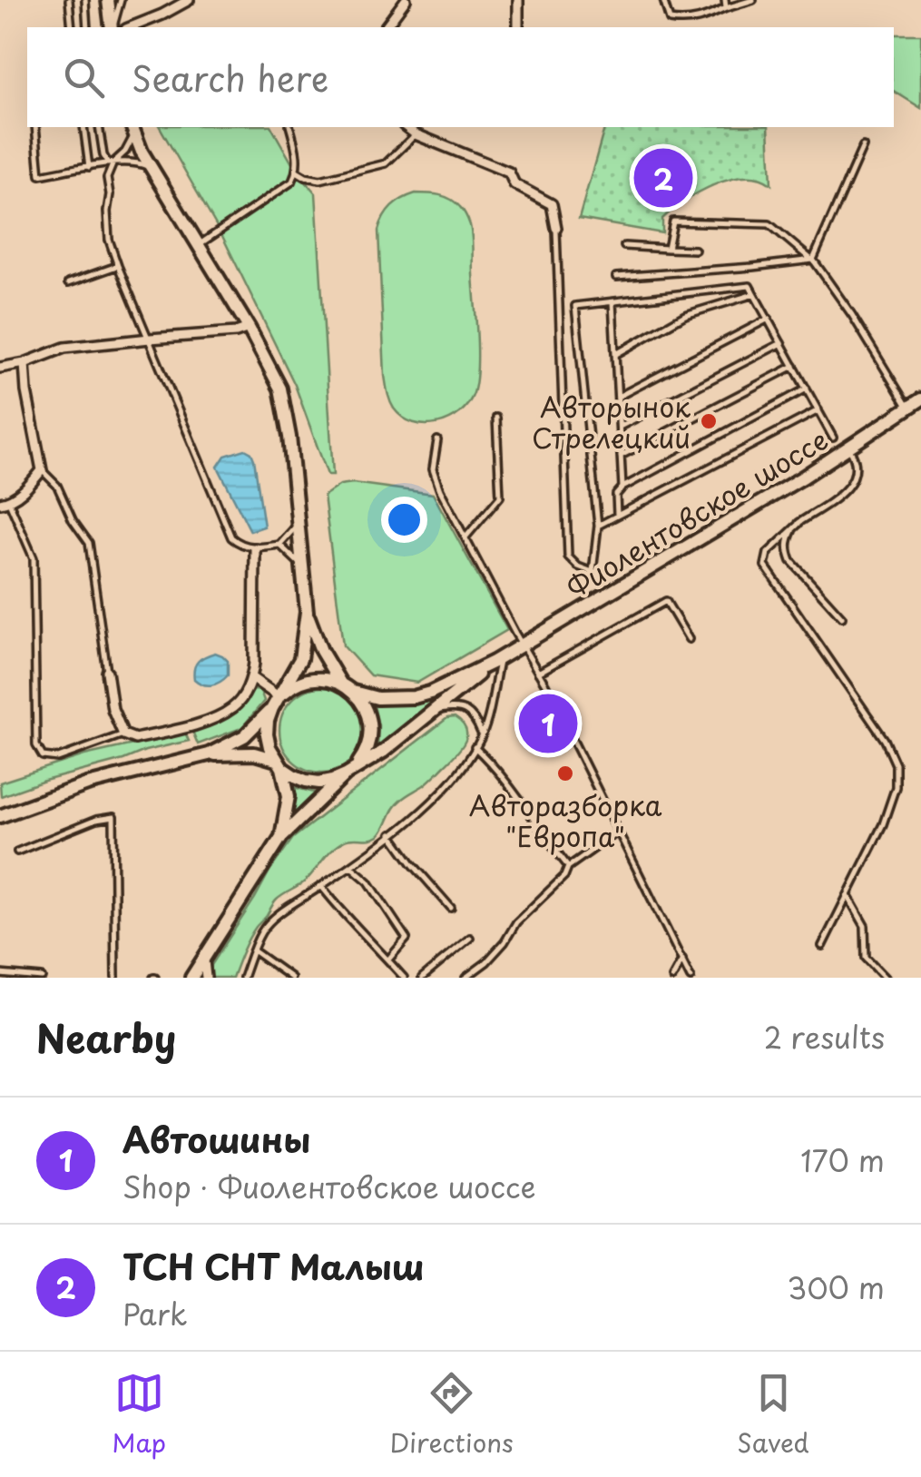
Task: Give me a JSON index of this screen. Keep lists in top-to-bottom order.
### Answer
{
  "streets": {
    "main road": ["Фиолентовское шоссе"]
  },
  "places": ["Авторынок Стрелецкий", "Авторазборка \"Европа\""],
  "page": {
    "search": "Search here",
    "pins": ["2", "1"],
    "heading": ["Nearby", "2 results"],
    "list": [
      {
        "mark": "1",
        "name": "Автошины",
        "note": "Shop · Фиолентовское шоссе",
        "value": "170 m"
      },
      {
        "mark": "2",
        "name": "ТСН СНТ Малыш",
        "note": "Park",
        "value": "300 m"
      }
    ],
    "nav": ["Map", "Directions", "Saved"]
  }
}
